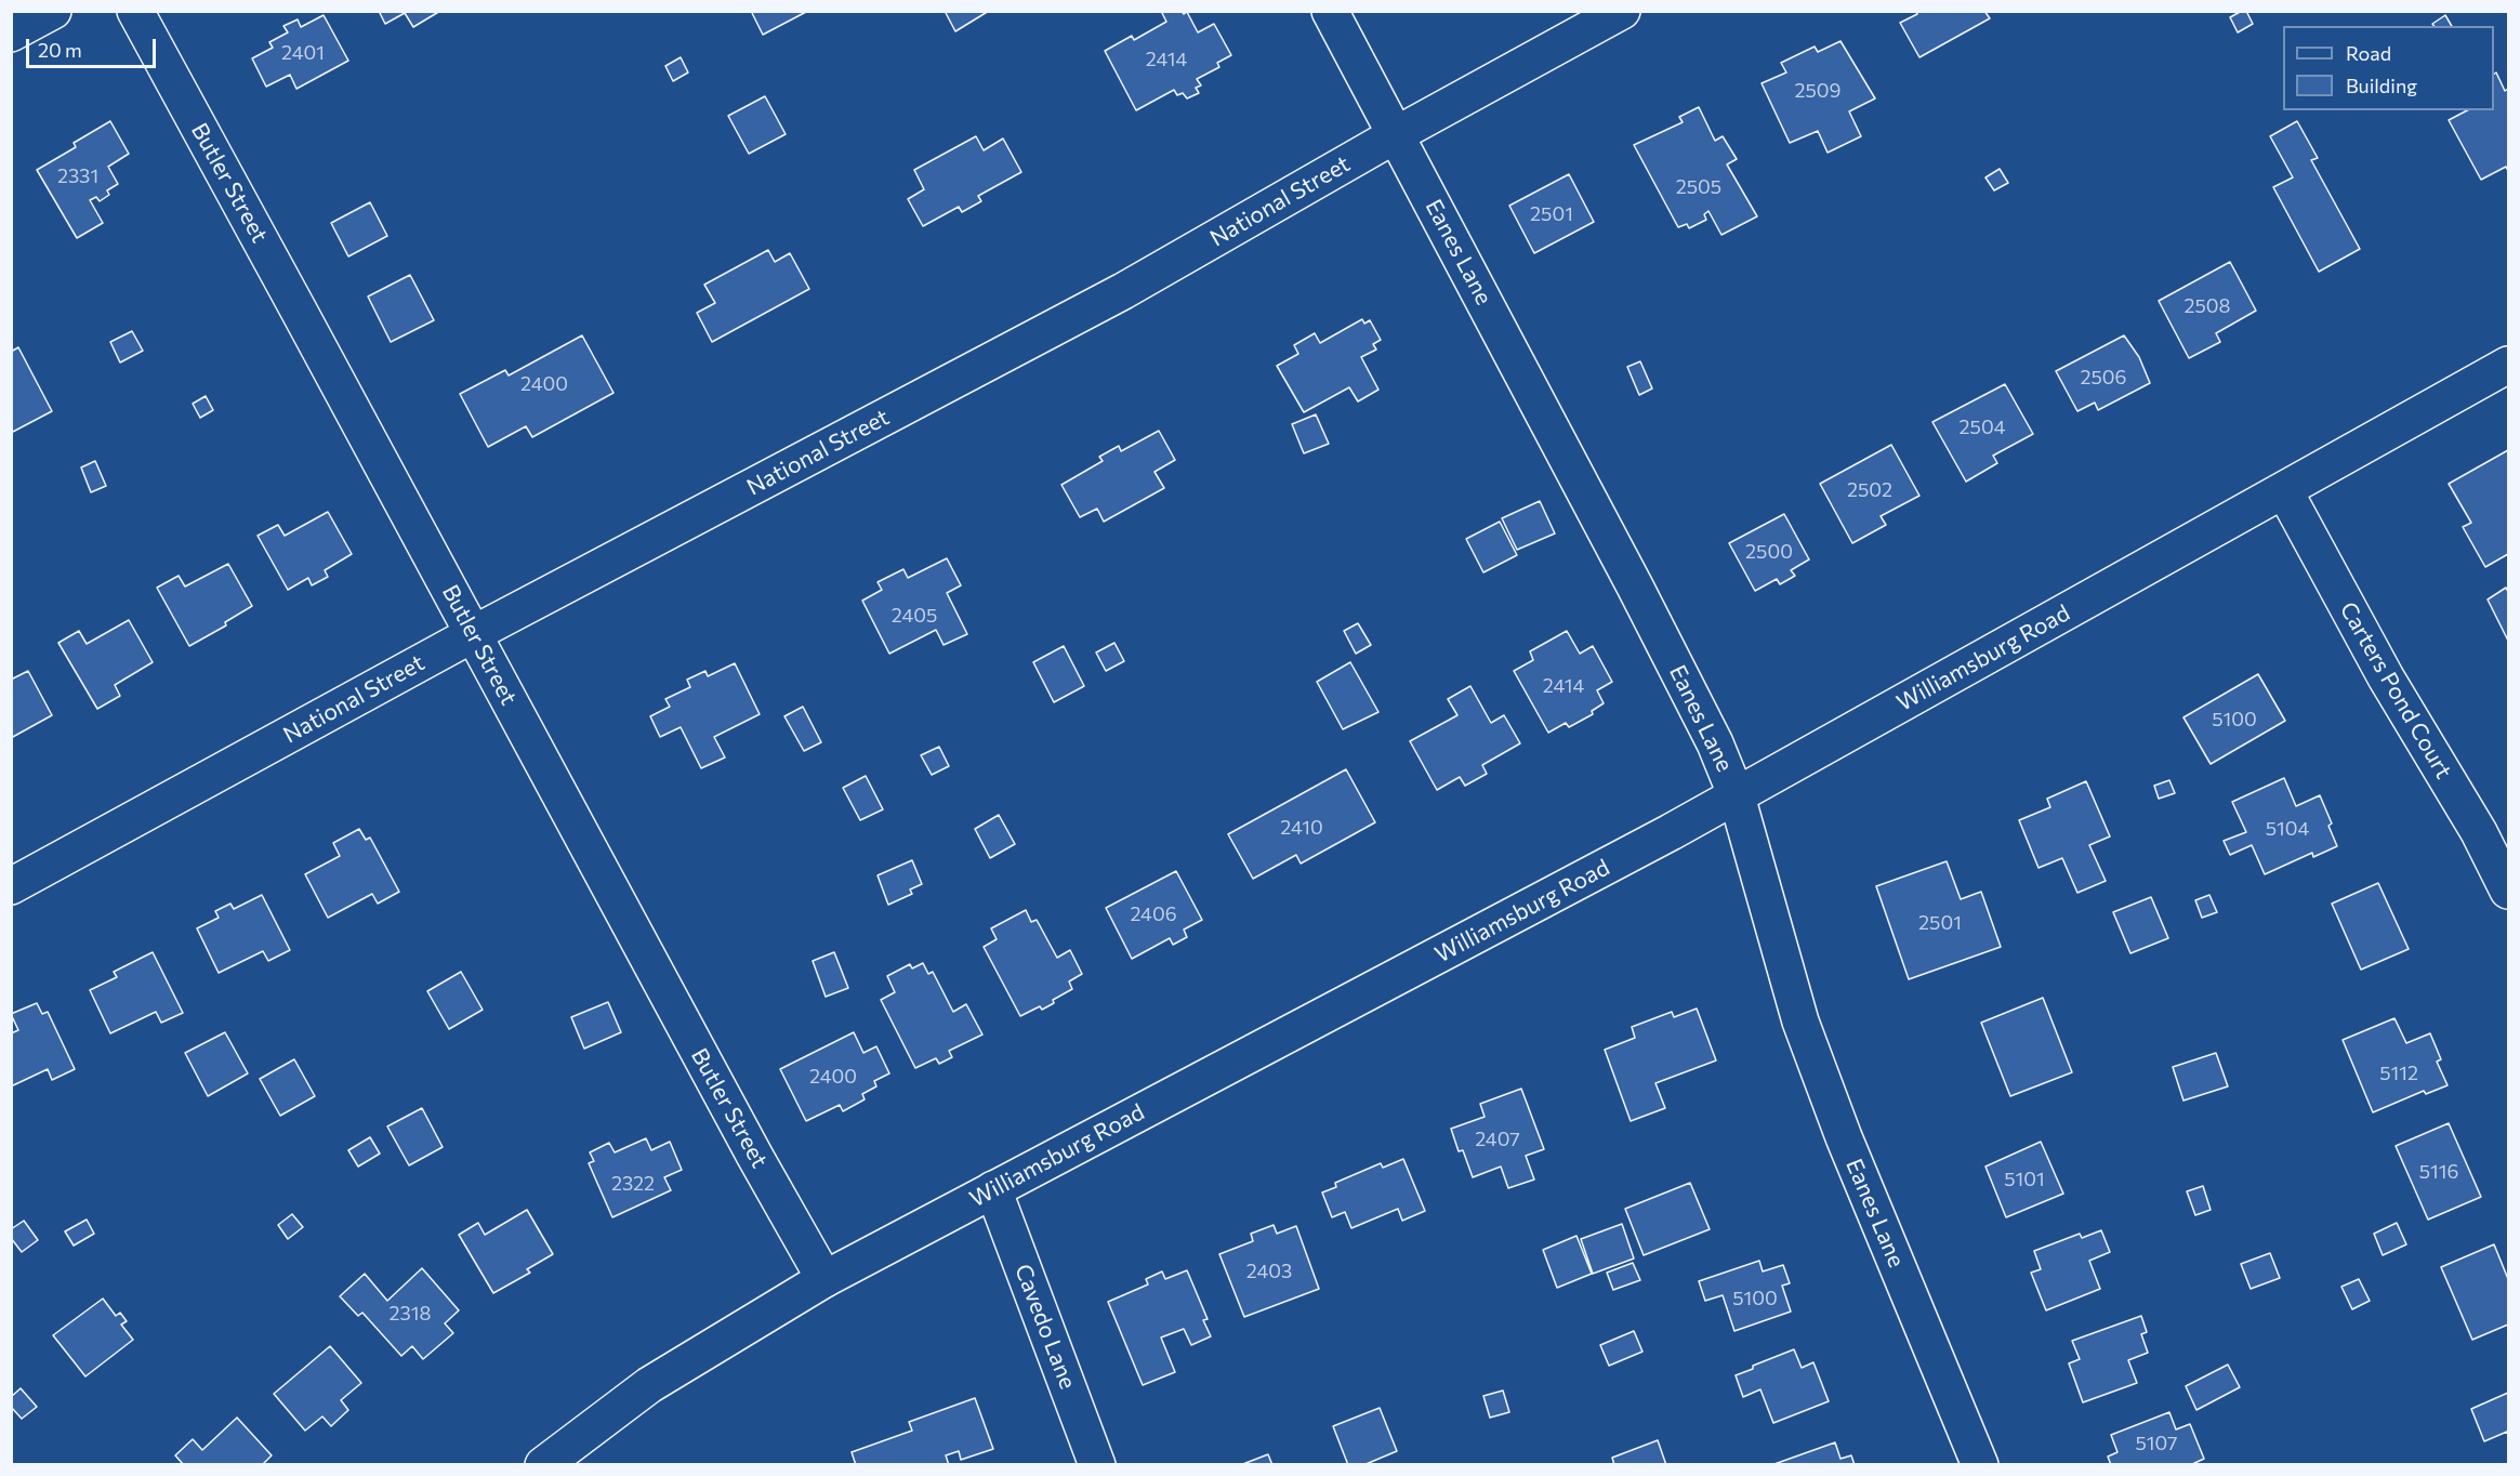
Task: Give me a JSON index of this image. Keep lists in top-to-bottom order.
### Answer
{
  "streets": {
    "street": [
      "Butler Street",
      "National Street",
      "Eanes Lane",
      "Williamsburg Road",
      "Carters Pond Court",
      "Cavedo Lane"
    ]
  },
  "crossings": [
    ["Butler Street", "National Street"],
    ["Butler Street", "Williamsburg Road"],
    ["National Street", "Eanes Lane"],
    ["Eanes Lane", "Williamsburg Road"],
    ["Williamsburg Road", "Carters Pond Court"],
    ["Williamsburg Road", "Cavedo Lane"]
  ],
  "house_numbers": [
    "2401",
    "2414",
    "2509",
    "2331",
    "2505",
    "2501",
    "2508",
    "2506",
    "2400",
    "2504",
    "2502",
    "2500",
    "2405",
    "2414",
    "5100",
    "2410",
    "5104",
    "2406",
    "2501",
    "5112",
    "2400",
    "2407",
    "5116",
    "5101",
    "2322",
    "2403",
    "5100",
    "2318",
    "5107"
  ],
  "legend": ["Road", "Building"],
  "scale_bar": "20 m"
}
